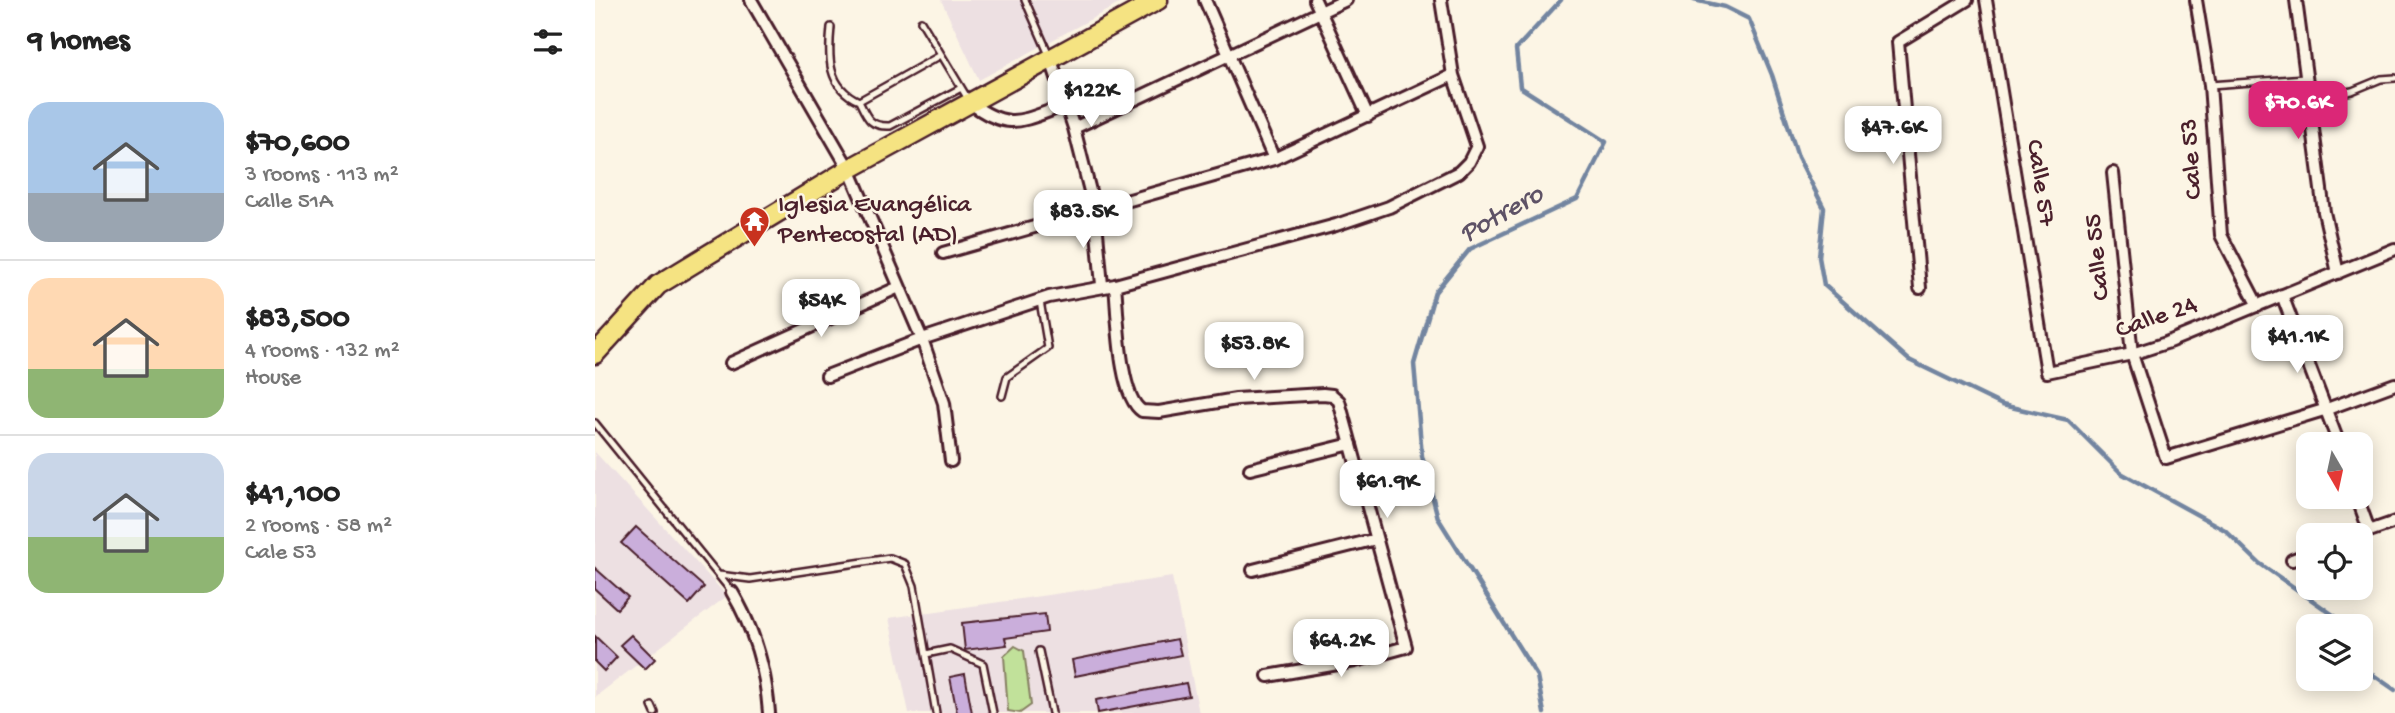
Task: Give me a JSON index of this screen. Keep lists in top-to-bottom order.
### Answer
{
  "streets": {
    "street": [
      "Cale 53",
      "Calle 57",
      "Calle 55",
      "Calle 24"
    ]
  },
  "crossings": [
    ["Cale 53", "Calle 24"],
    ["Calle 57", "Calle 24"],
    ["Calle 55", "Calle 24"]
  ],
  "water": ["Potrero"],
  "places": {
    "temple": ["Iglesia Evangélica Pentecostal (AD)"]
  },
  "north": "bottom",
  "page": {
    "heading": "9 homes",
    "price": [
      "$122K",
      "$70.6K",
      "$47.6K",
      "$83.5K",
      "$54K",
      "$41.1K",
      "$53.8K",
      "$61.9K",
      "$64.2K"
    ],
    "list": [
      {
        "name": "$70,600",
        "note": "3 rooms · 113 m² · Calle 51A"
      },
      {
        "name": "$83,500",
        "note": "4 rooms · 132 m² · House"
      },
      {
        "name": "$41,100",
        "note": "2 rooms · 58 m² · Cale 53"
      }
    ]
  }
}
